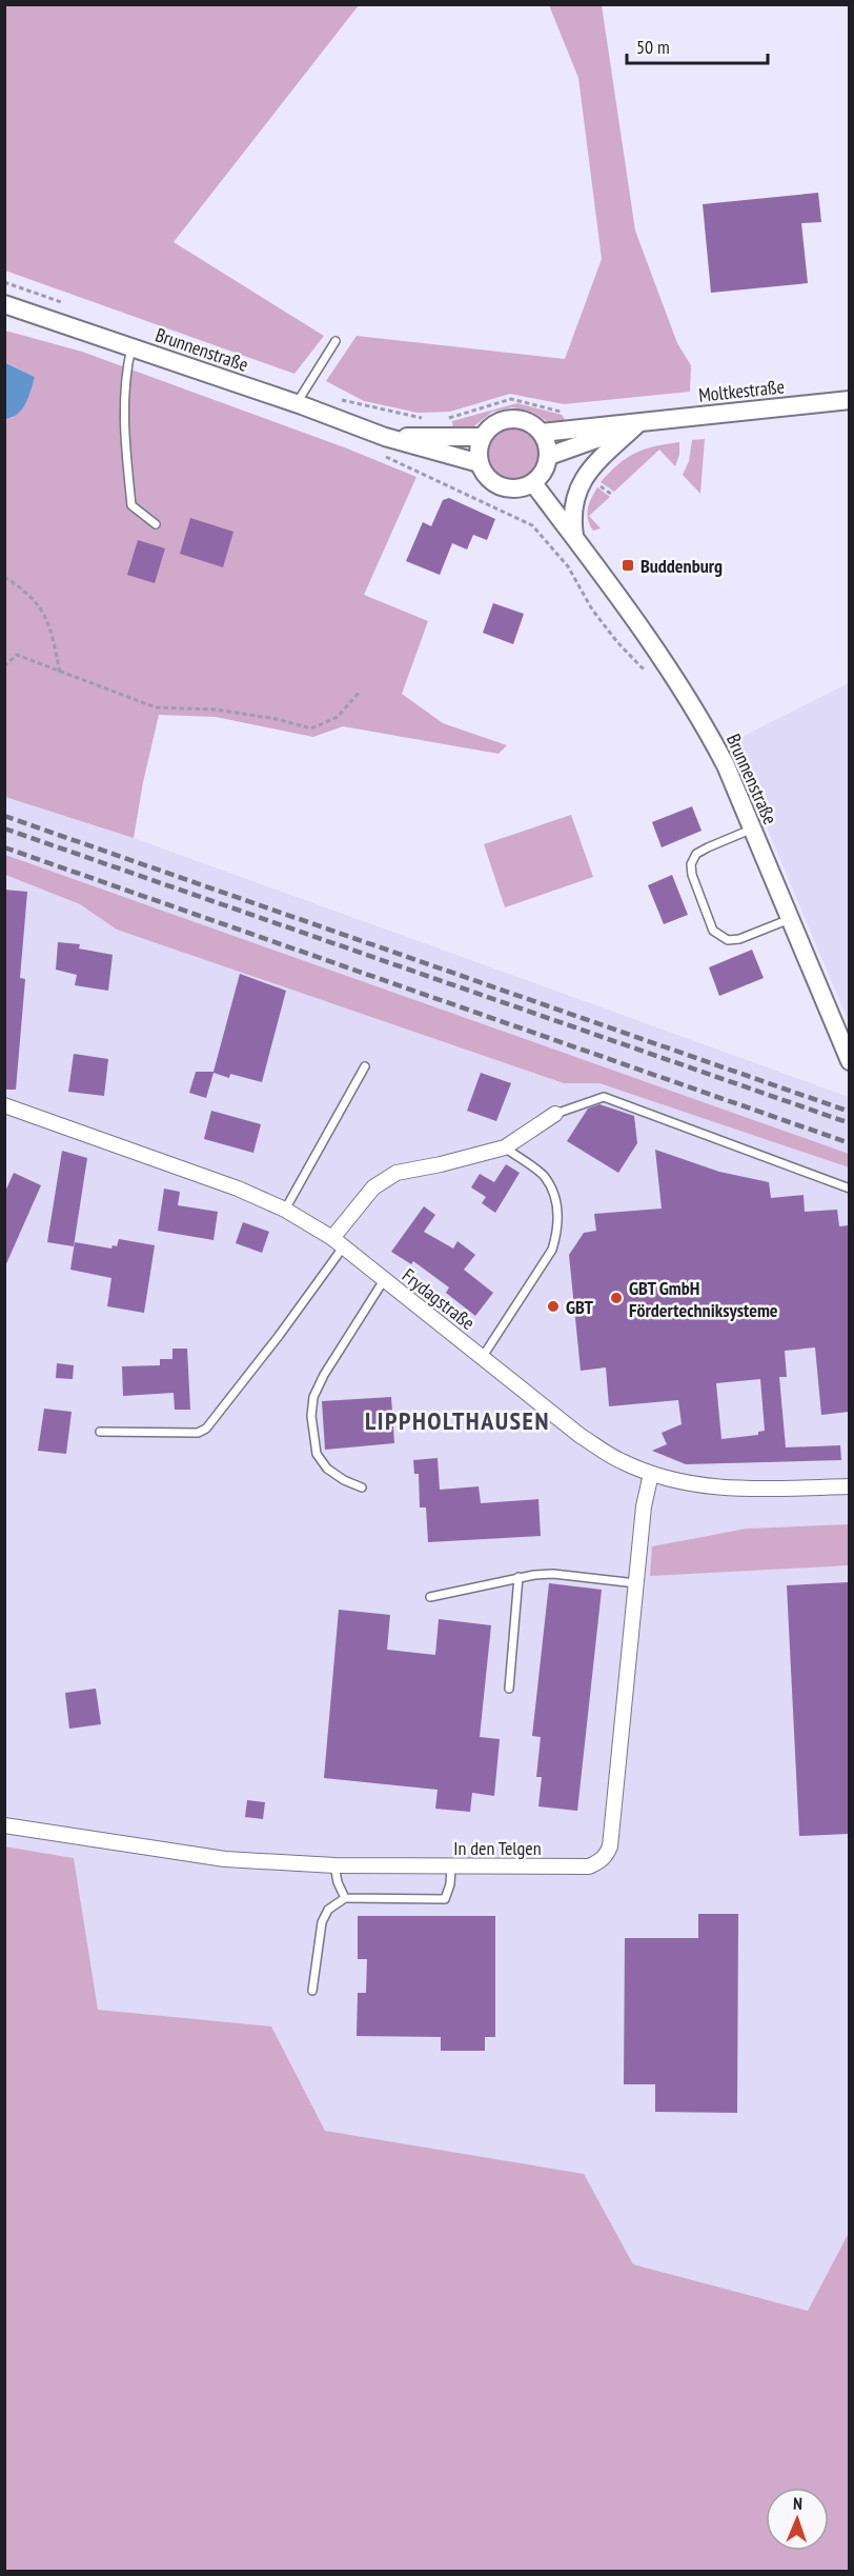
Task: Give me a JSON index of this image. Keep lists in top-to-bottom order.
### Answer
{
  "streets": {
    "street": [
      "Brunnenstraße",
      "Moltkestraße",
      "Frydagstraße",
      "In den Telgen"
    ]
  },
  "crossings": [
    ["Brunnenstraße", "Moltkestraße"],
    ["Frydagstraße", "In den Telgen"]
  ],
  "districts": ["LIPPHOLTHAUSEN"],
  "places": {
    "transit": ["Buddenburg"],
    "other": ["GBT GmbH Fördertechniksysteme", "GBT"]
  },
  "scale_bar": "50 m",
  "north": "top"
}
